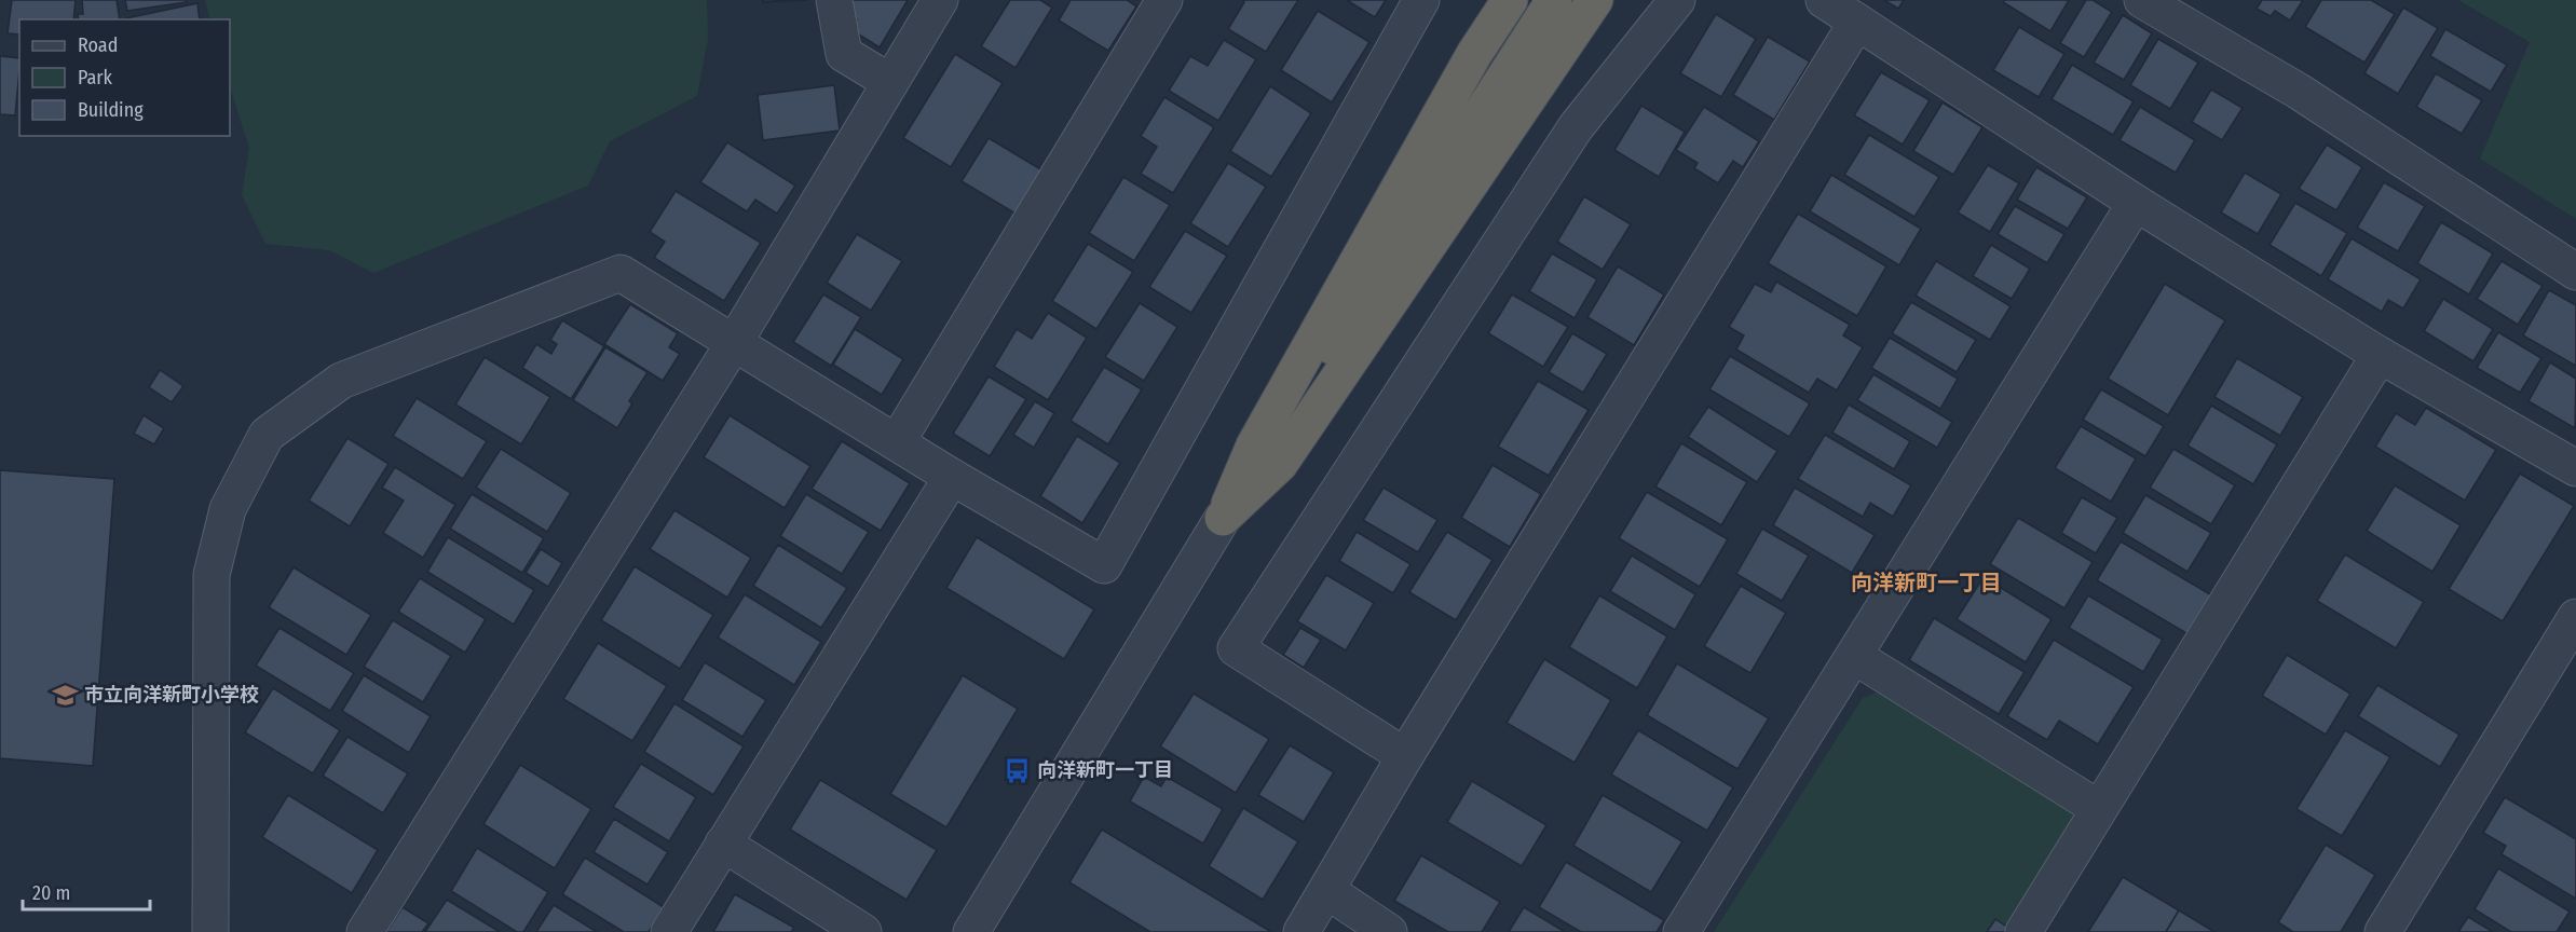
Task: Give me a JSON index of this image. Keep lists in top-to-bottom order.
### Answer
{
  "districts": ["向洋新町一丁目"],
  "places": {
    "school or university": ["市立向洋新町小学校"],
    "bus stop": ["向洋新町一丁目"]
  },
  "legend": ["Road", "Park", "Building"],
  "scale_bar": "20 m"
}
